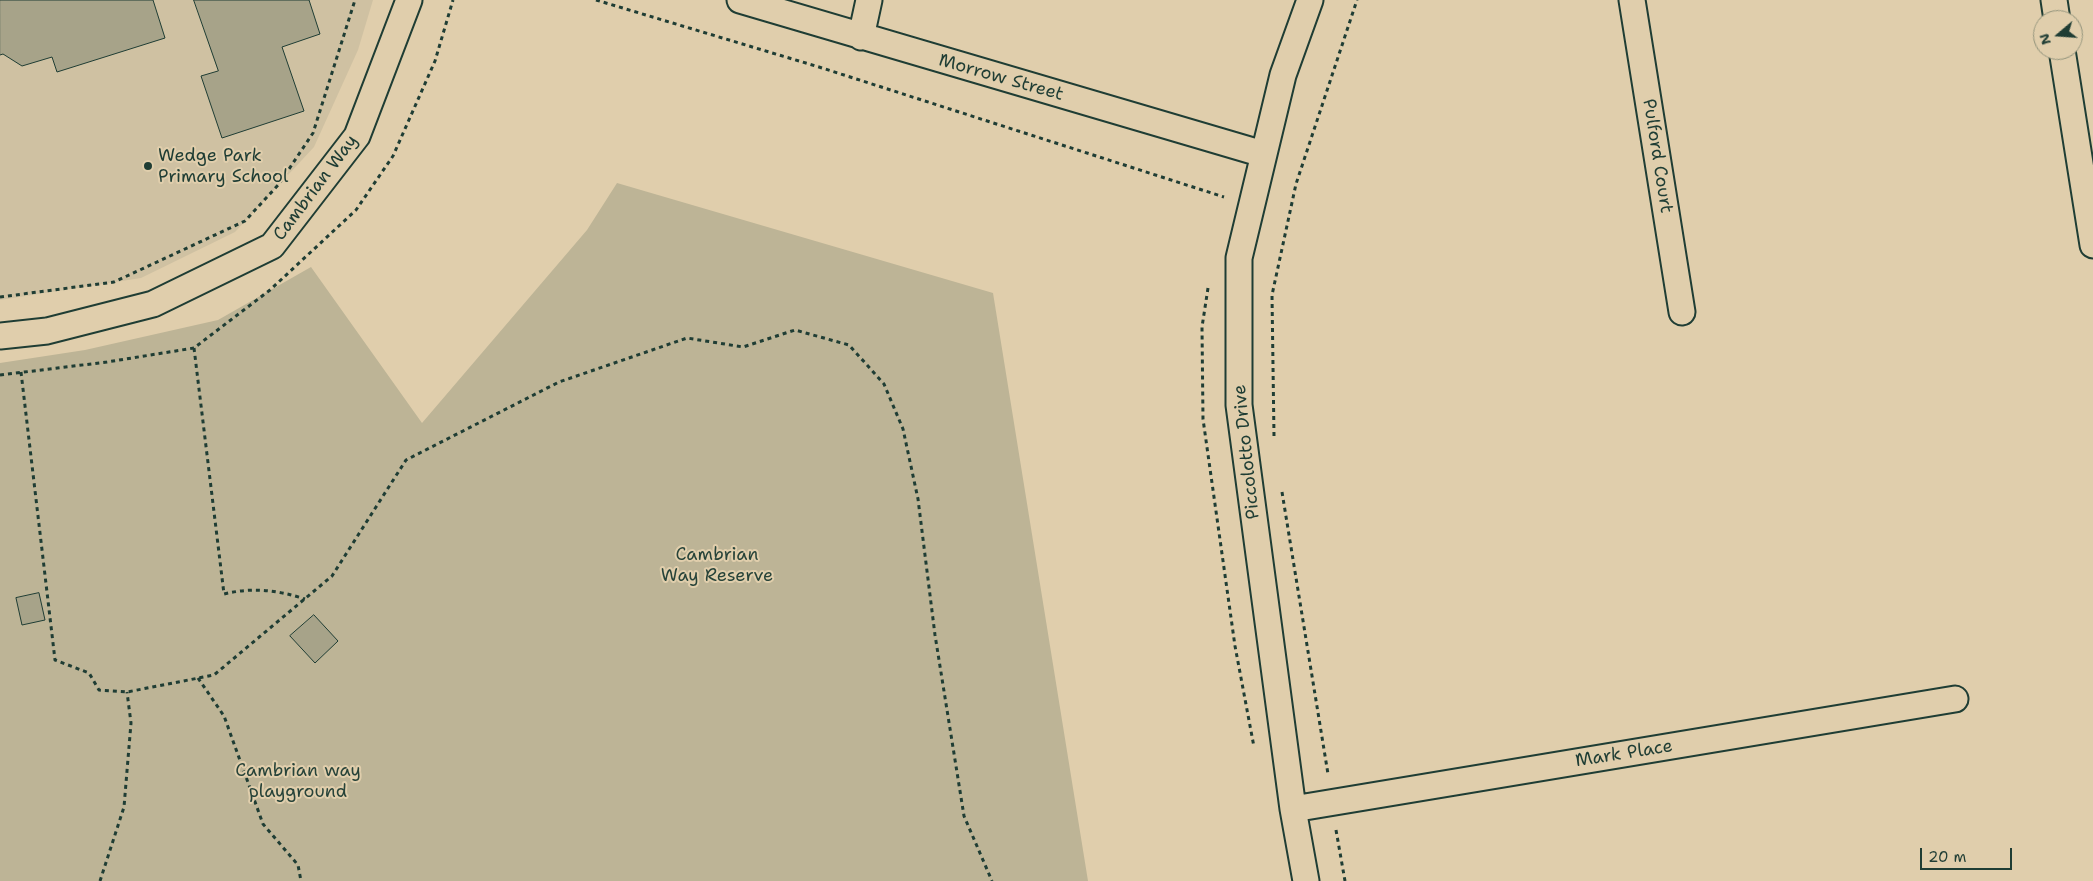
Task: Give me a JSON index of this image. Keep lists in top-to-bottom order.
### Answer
{
  "streets": {
    "street": [
      "Morrow Street",
      "Pulford Court",
      "Cambrian Way",
      "Piccolotto Drive",
      "Mark Place"
    ]
  },
  "crossings": [
    ["Morrow Street", "Piccolotto Drive"],
    ["Piccolotto Drive", "Mark Place"]
  ],
  "parks": ["Cambrian Way Reserve", "Cambrian way playground"],
  "places": ["Wedge Park Primary School"],
  "scale_bar": "20 m",
  "north": "left"
}
